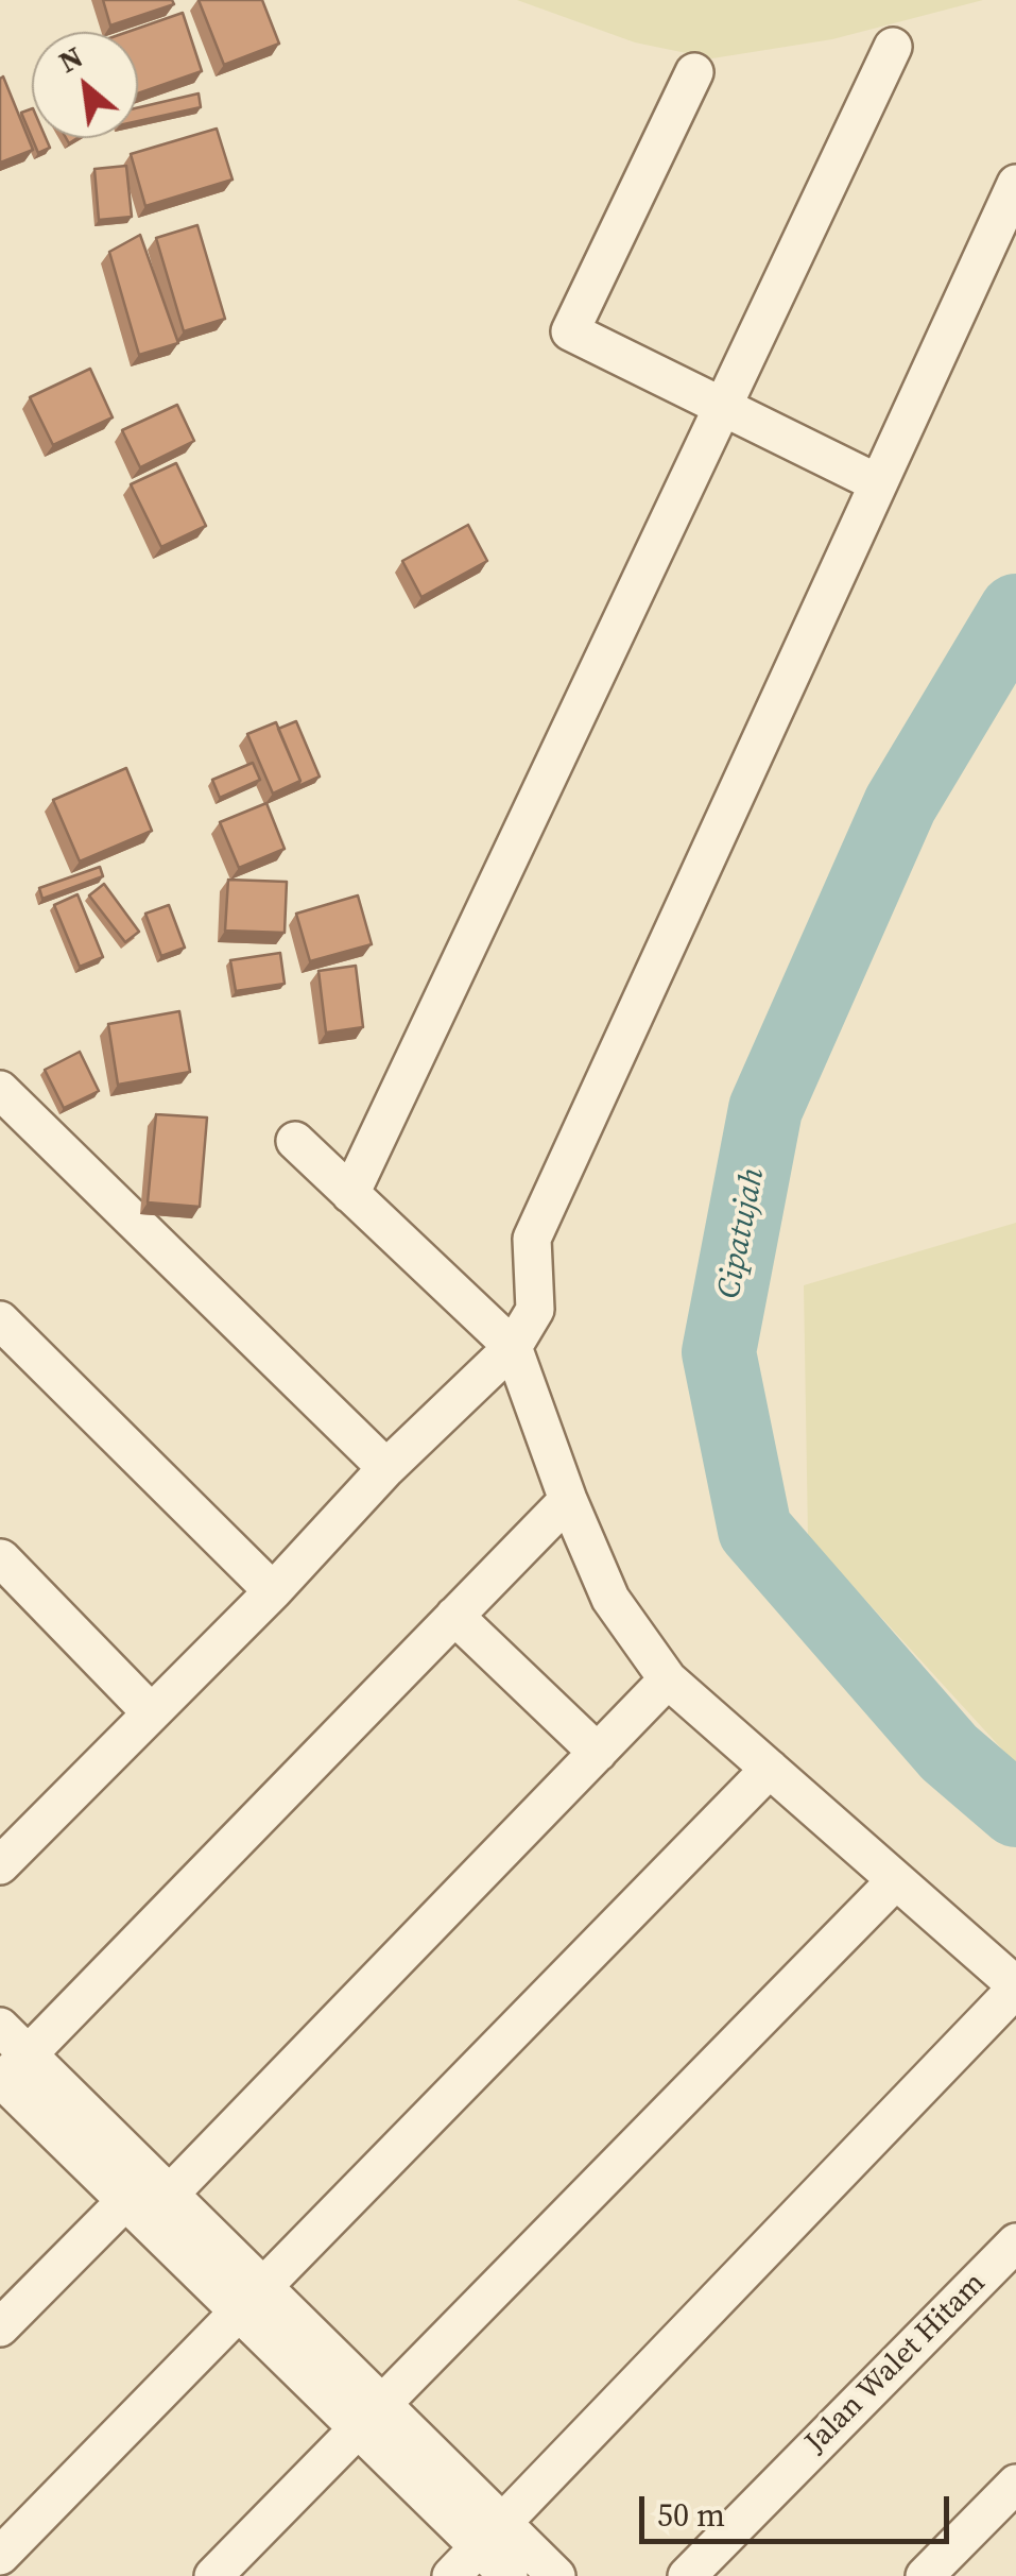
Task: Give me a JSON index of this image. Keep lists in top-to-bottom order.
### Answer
{
  "streets": {
    "street": ["Jalan Walet Hitam"]
  },
  "water": ["Cipatujah"],
  "scale_bar": "50 m",
  "north": "top left"
}
